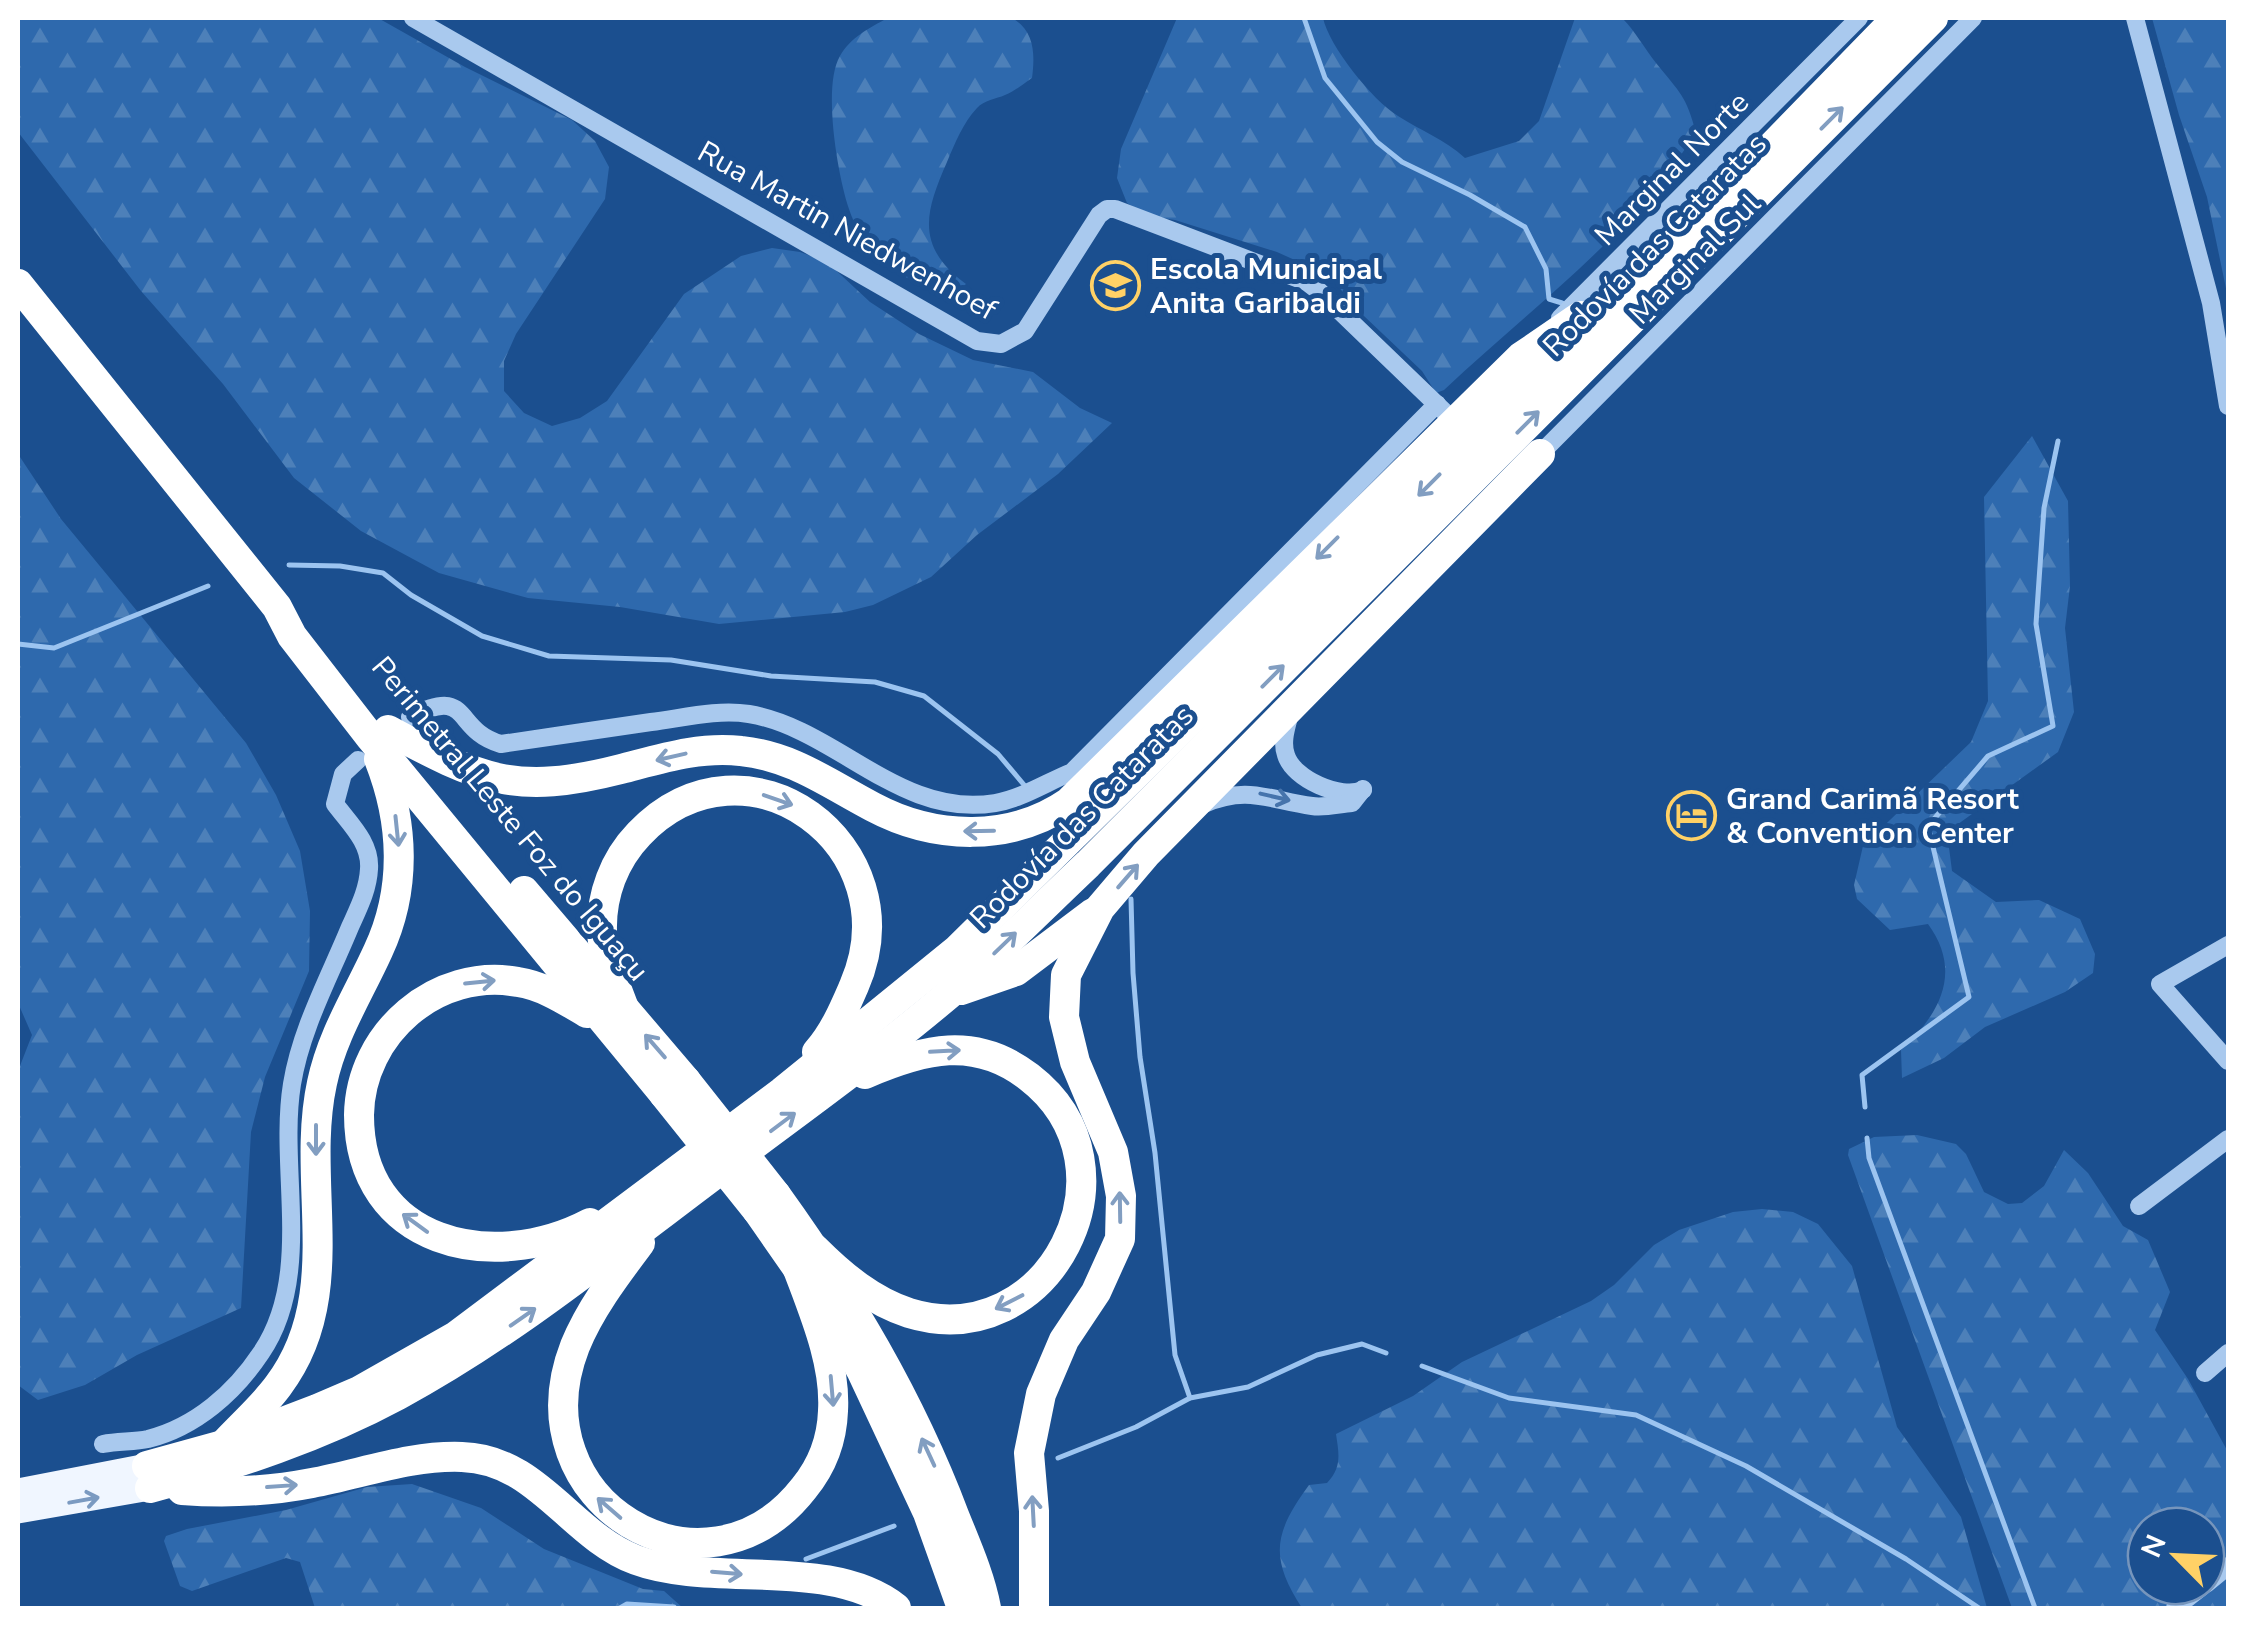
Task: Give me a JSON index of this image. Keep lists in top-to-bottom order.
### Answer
{
  "streets": {
    "highway": ["Rodovía das Cataratas", "Perimetral Leste Foz do Iguaçu"],
    "street": ["Marginal Norte", "Rua Martin Niedwenhoef", "Marginal Sul"]
  },
  "places": {
    "school or university": ["Escola Municipal Anita Garibaldi"],
    "hotel": ["Grand Carimã Resort & Convention Center"]
  },
  "north": "top left"
}
